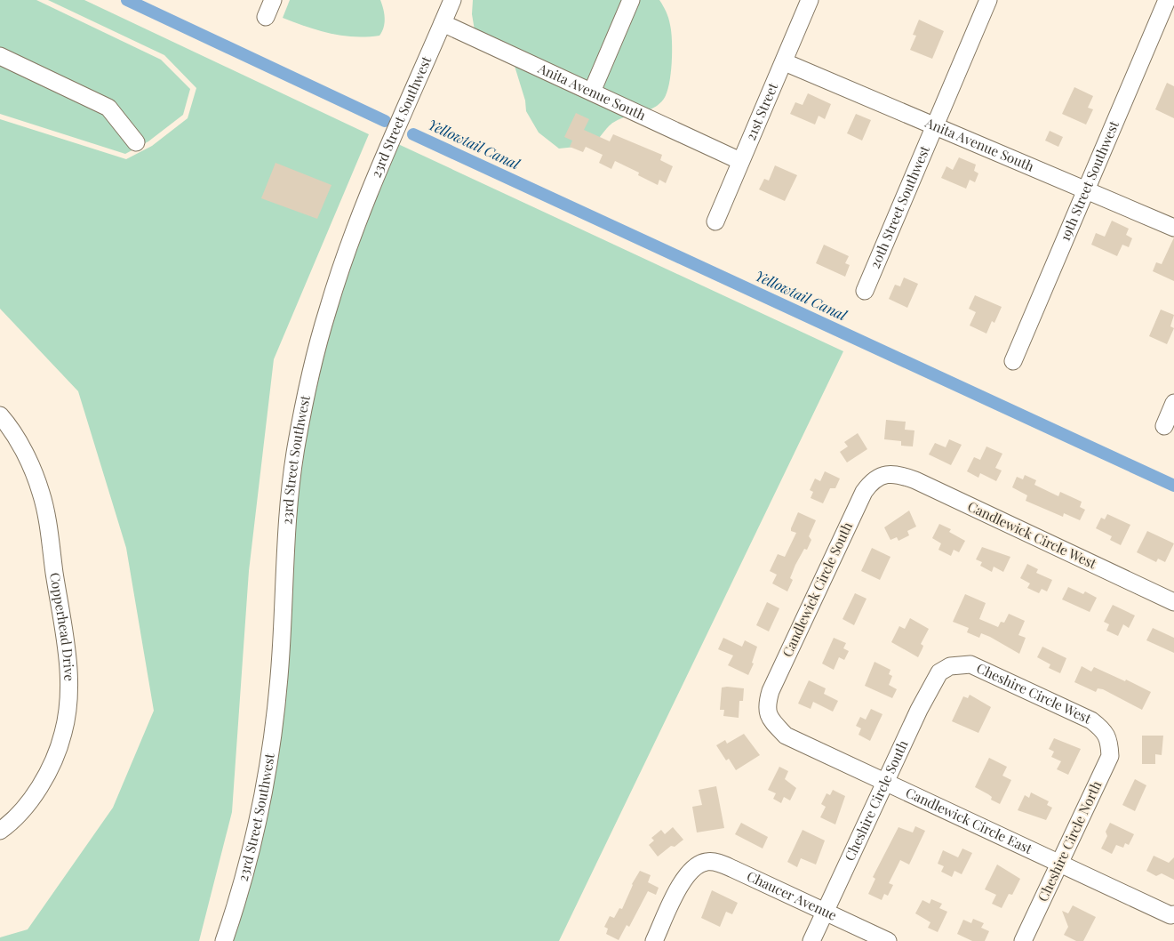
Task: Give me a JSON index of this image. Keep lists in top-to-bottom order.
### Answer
{
  "streets": {
    "street": [
      "Anita Avenue South",
      "21st Street",
      "23rd Street Southwest",
      "19th Street Southwest",
      "20th Street Southwest",
      "Candlewick Circle West",
      "Candlewick Circle South",
      "Copperhead Drive",
      "Cheshire Circle West",
      "Cheshire Circle South",
      "Candlewick Circle East",
      "Cheshire Circle North",
      "Chaucer Avenue"
    ]
  },
  "crossings": [
    ["Anita Avenue South", "21st Street"],
    ["Anita Avenue South", "23rd Street Southwest"],
    ["Anita Avenue South", "19th Street Southwest"],
    ["Anita Avenue South", "20th Street Southwest"],
    ["Candlewick Circle West", "Candlewick Circle South"],
    ["Candlewick Circle South", "Candlewick Circle East"],
    ["Cheshire Circle West", "Cheshire Circle South"],
    ["Cheshire Circle West", "Cheshire Circle North"],
    ["Cheshire Circle South", "Candlewick Circle East"],
    ["Cheshire Circle South", "Chaucer Avenue"],
    ["Candlewick Circle East", "Cheshire Circle North"]
  ],
  "water": ["Yellowtail Canal"]
}
